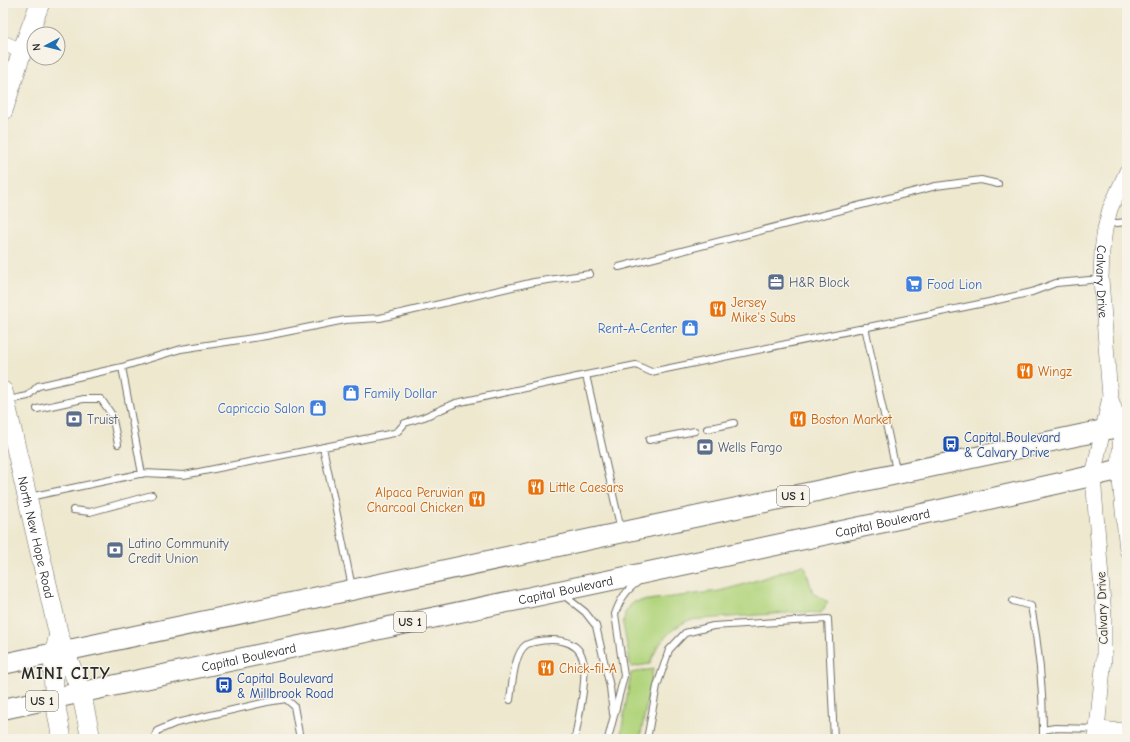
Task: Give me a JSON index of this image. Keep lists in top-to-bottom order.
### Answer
{
  "streets": {
    "highway": ["US 1", "Capital Boulevard"],
    "main road": ["North New Hope Road"],
    "street": ["Calvary Drive"]
  },
  "crossings": [
    ["Calvary Drive", "US 1"],
    ["Calvary Drive", "Capital Boulevard"],
    ["US 1", "North New Hope Road"],
    ["Capital Boulevard", "North New Hope Road"]
  ],
  "districts": ["MINI CITY"],
  "places": {
    "office": ["H&R Block"],
    "supermarket": ["Food Lion"],
    "restaurant": [
      "Jersey Mike's Subs",
      "Wingz",
      "Boston Market",
      "Little Caesars",
      "Alpaca Peruvian Charcoal Chicken",
      "Chick-fil-A"
    ],
    "shop": ["Rent-A-Center", "Family Dollar", "Capriccio Salon"],
    "bank": ["Truist", "Wells Fargo", "Latino Community Credit Union"],
    "bus stop": ["Capital Boulevard & Calvary Drive", "Capital Boulevard & Millbrook Road"]
  },
  "north": "left"
}
